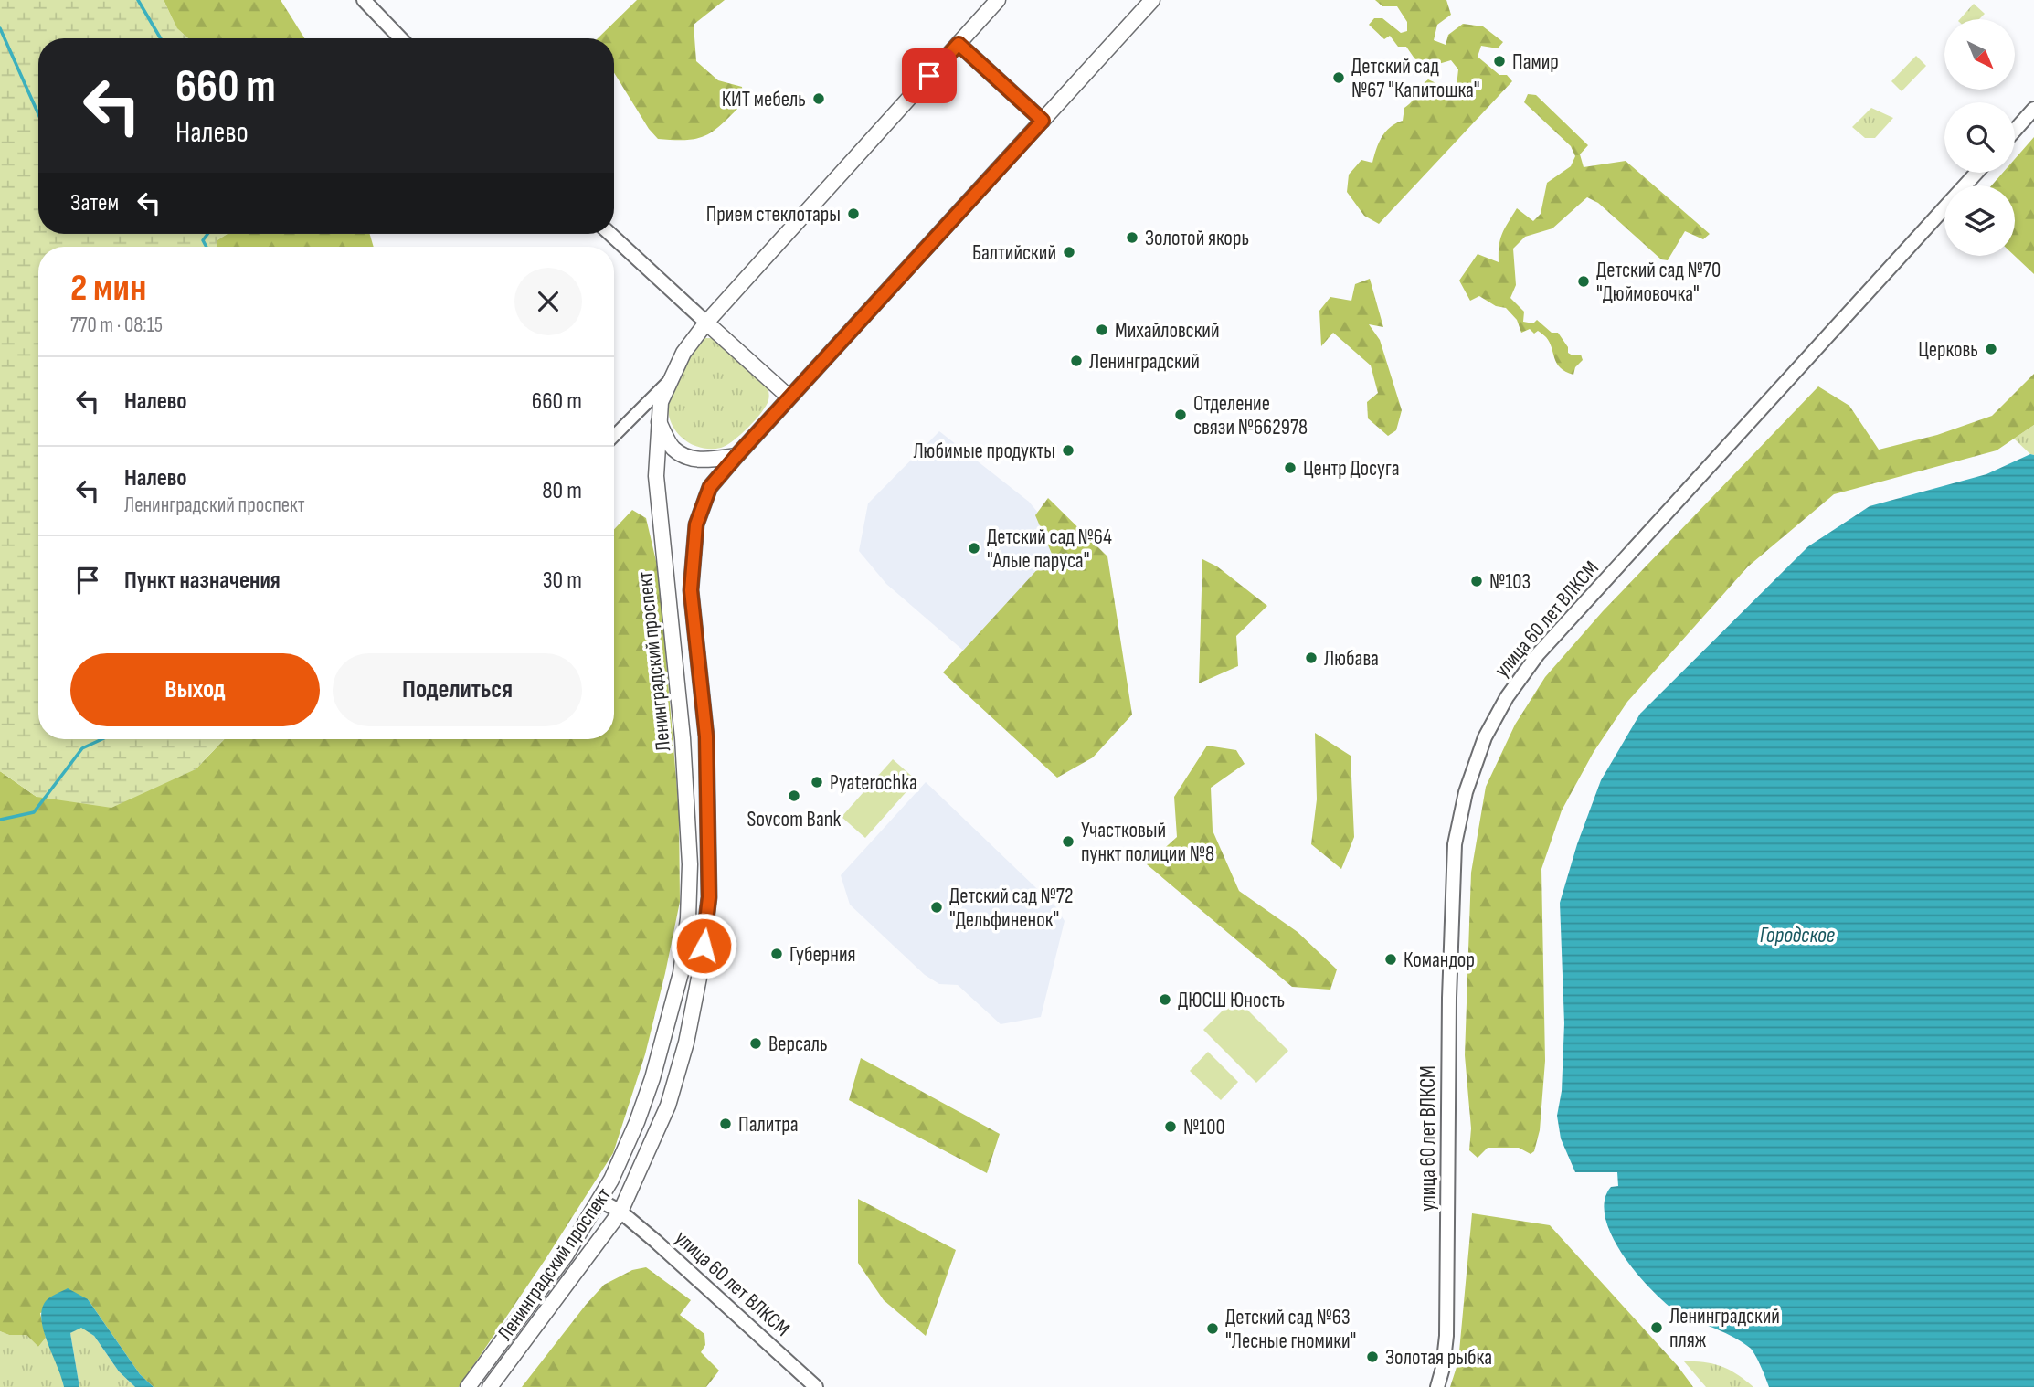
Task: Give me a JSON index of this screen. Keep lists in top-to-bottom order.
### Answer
{
  "streets": {
    "main road": ["Ленинградский проспект"],
    "street": ["улица 60 лет ВЛКСМ"]
  },
  "crossings": [
    ["улица 60 лет ВЛКСМ", "Ленинградский проспект"]
  ],
  "water": ["Городское"],
  "places": [
    "Памир",
    "Детский сад №67 \"Капитошка\"",
    "КИТ мебель",
    "Прием стеклотары",
    "Золотой якорь",
    "Балтийский",
    "Детский сад №70 \"Дюймовочка\"",
    "Михайловский",
    "Церковь",
    "Ленинградский",
    "Отделение связи №662978",
    "Любимые продукты",
    "Центр Досуга",
    "Детский сад №64 \"Алые паруса\"",
    "№103",
    "Любава",
    "Pyaterochka",
    "Sovcom Bank",
    "Участковый пункт полиции №8",
    "Детский сад №72 \"Дельфиненок\"",
    "Губерния",
    "Командор",
    "ДЮСШ Юность",
    "Версаль",
    "Палитра",
    "№100",
    "Ленинградский пляж",
    "Детский сад №63 \"Лесные гномики\"",
    "Золотая рыбка"
  ],
  "north": "bottom right",
  "page": {
    "turn": ["660 m", "Налево"],
    "then": "Затем",
    "heading": ["2 мин", "770 m · 08:15"],
    "list": [
      {
        "name": "Налево",
        "value": "660 m"
      },
      {
        "name": "Налево",
        "note": "Ленинградский проспект",
        "value": "80 m"
      },
      {
        "name": "Пункт назначения",
        "value": "30 m"
      }
    ],
    "buttons": ["Выход", "Поделиться"]
  }
}
